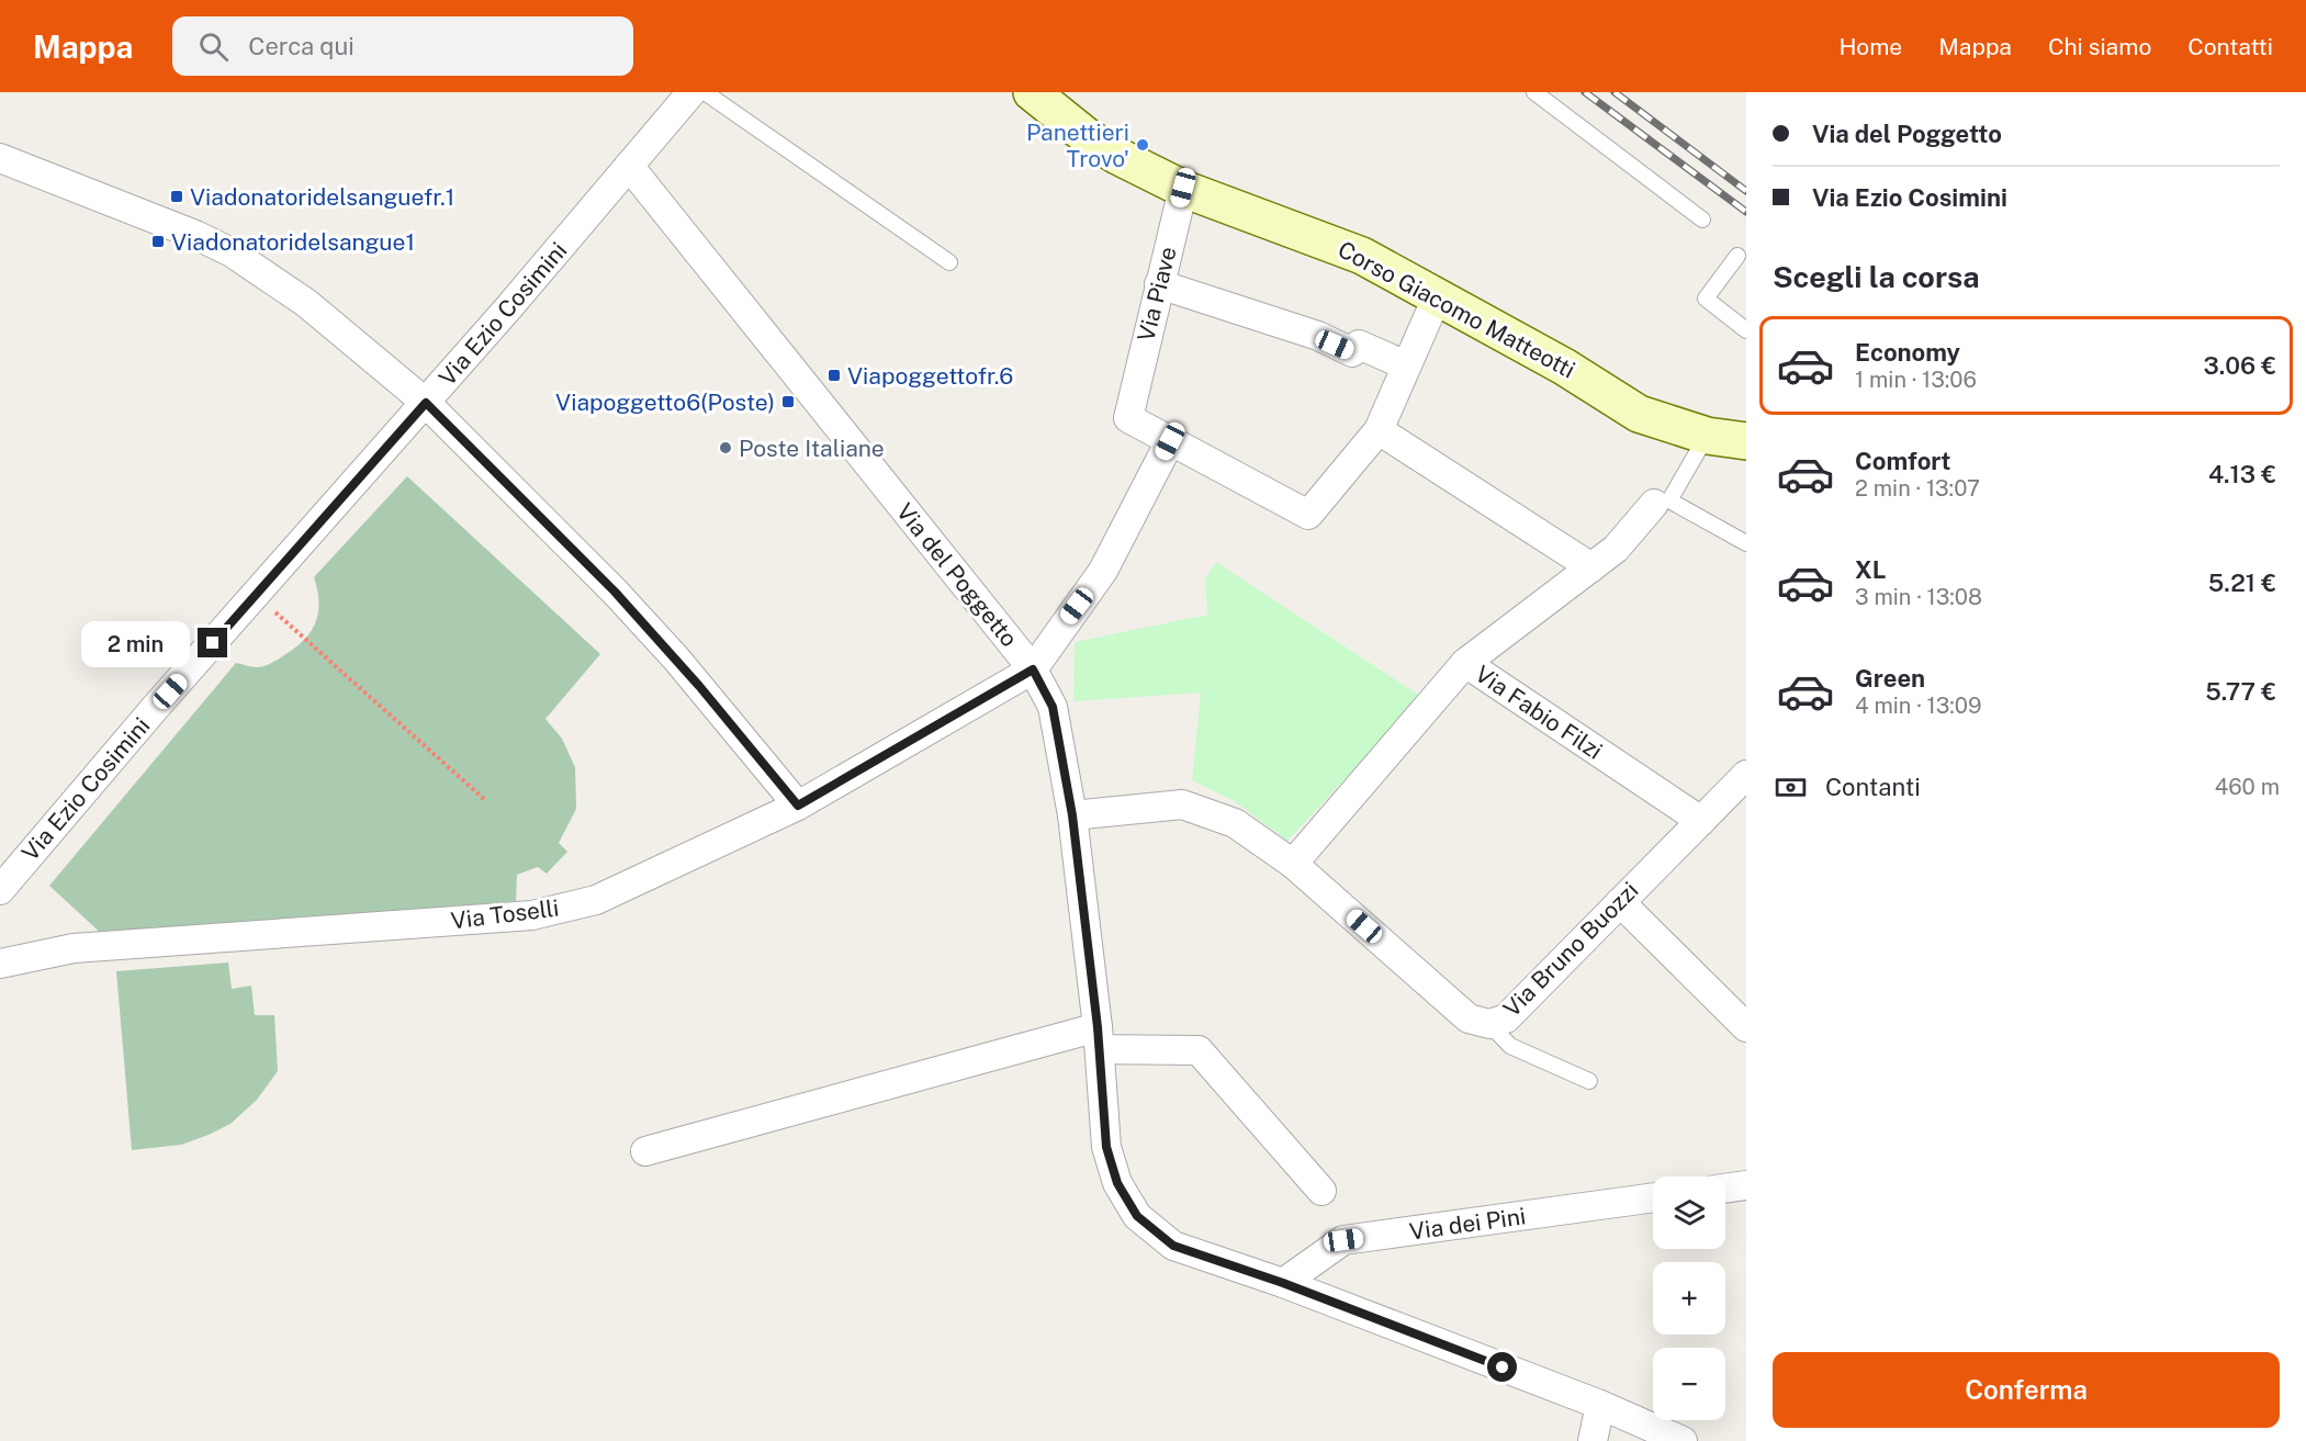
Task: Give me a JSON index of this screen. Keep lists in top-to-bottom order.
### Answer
{
  "streets": {
    "main road": ["Corso Giacomo Matteotti"],
    "street": [
      "Via Piave",
      "Via Ezio Cosimini",
      "Via del Poggetto",
      "Via Fabio Filzi",
      "Via Toselli",
      "Via Bruno Buozzi",
      "Via dei Pini"
    ]
  },
  "crossings": [
    ["Via Piave", "Corso Giacomo Matteotti"],
    ["Via Ezio Cosimini", "Via del Poggetto"],
    ["Via del Poggetto", "Via Toselli"],
    ["Via del Poggetto", "Via Bruno Buozzi"],
    ["Via del Poggetto", "Via dei Pini"],
    ["Via Fabio Filzi", "Via Bruno Buozzi"]
  ],
  "places": {
    "other": ["Panettieri Trovo'", "Poste Italiane"],
    "transit": [
      "Viadonatoridelsanguefr.1",
      "Viadonatoridelsangue1",
      "Viapoggettofr.6",
      "Viapoggetto6(Poste)"
    ]
  },
  "page": {
    "header": "Mappa",
    "search": "Cerca qui",
    "nav": [
      "Home",
      "Mappa",
      "Chi siamo",
      "Contatti"
    ],
    "banner": ["Via del Poggetto", "Via Ezio Cosimini"],
    "heading": "Scegli la corsa",
    "list": [
      {
        "name": "Economy",
        "note": "1 min · 13:06",
        "value": "3.06 €"
      },
      {
        "name": "Comfort",
        "note": "2 min · 13:07",
        "value": "4.13 €"
      },
      {
        "name": "XL",
        "note": "3 min · 13:08",
        "value": "5.21 €"
      },
      {
        "name": "Green",
        "note": "4 min · 13:09",
        "value": "5.77 €"
      }
    ],
    "bubble": "2 min",
    "pay": ["Contanti", "460 m"],
    "map_buttons": ["+", "−"],
    "buttons": "Conferma"
  }
}
